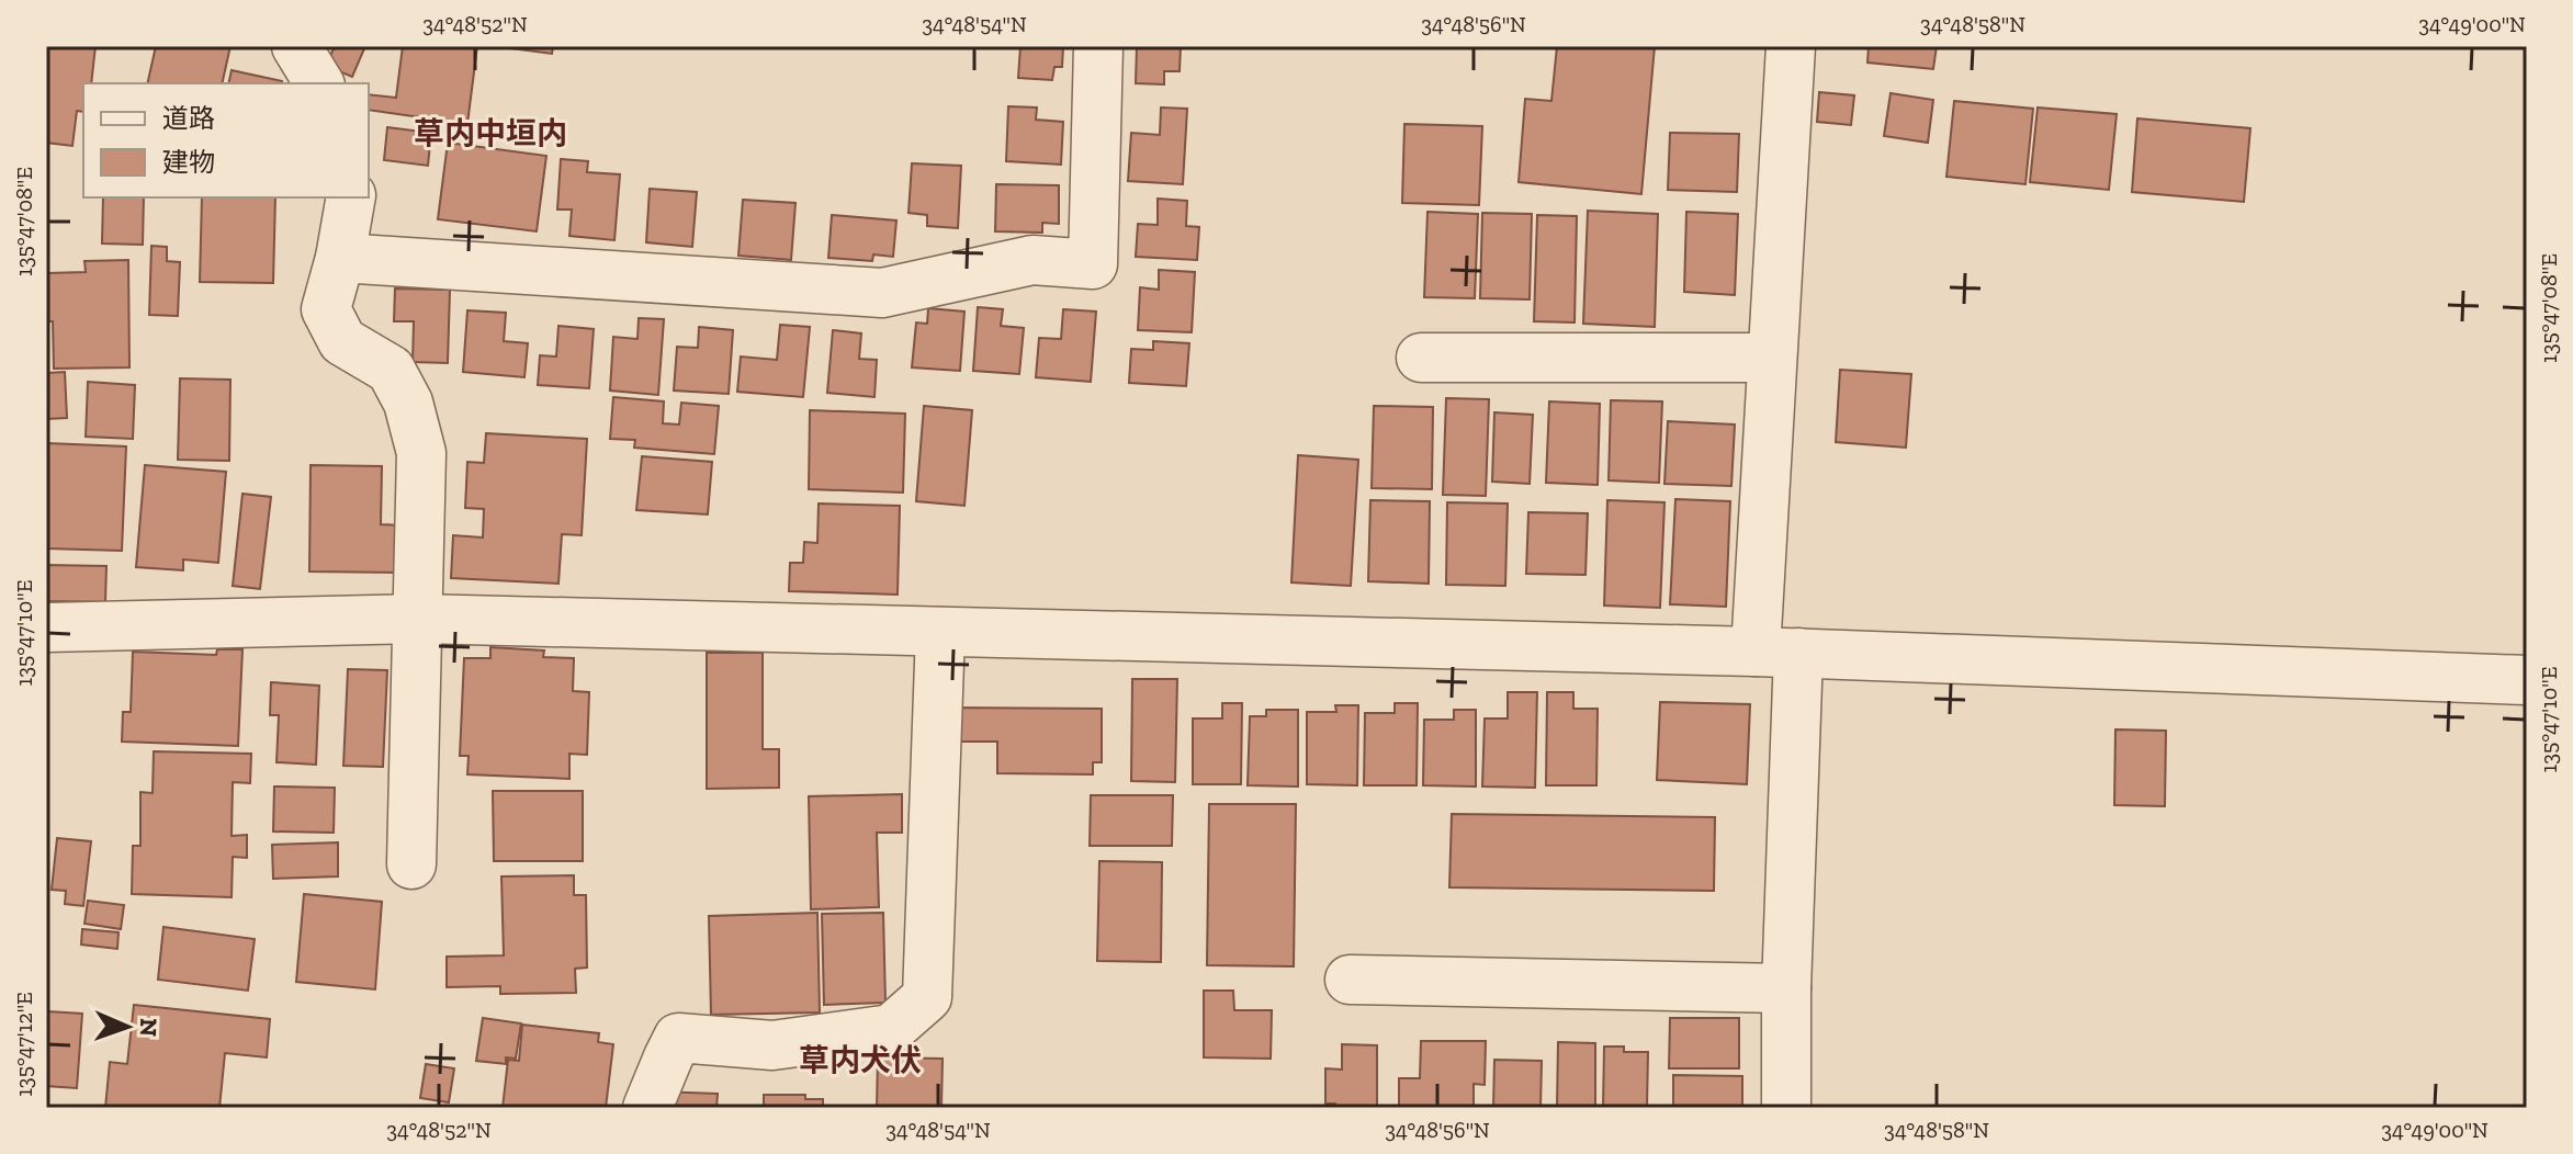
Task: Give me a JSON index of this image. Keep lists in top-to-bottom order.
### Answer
{
  "districts": ["草内中垣内", "草内犬伏"],
  "legend": ["道路", "建物"],
  "north": "right",
  "coordinates": [
    "34°48'52\"N",
    "34°48'54\"N",
    "34°48'56\"N",
    "34°48'58\"N",
    "34°49'00\"N",
    "135°47'08\"E",
    "135°47'10\"E",
    "135°47'12\"E"
  ]
}
